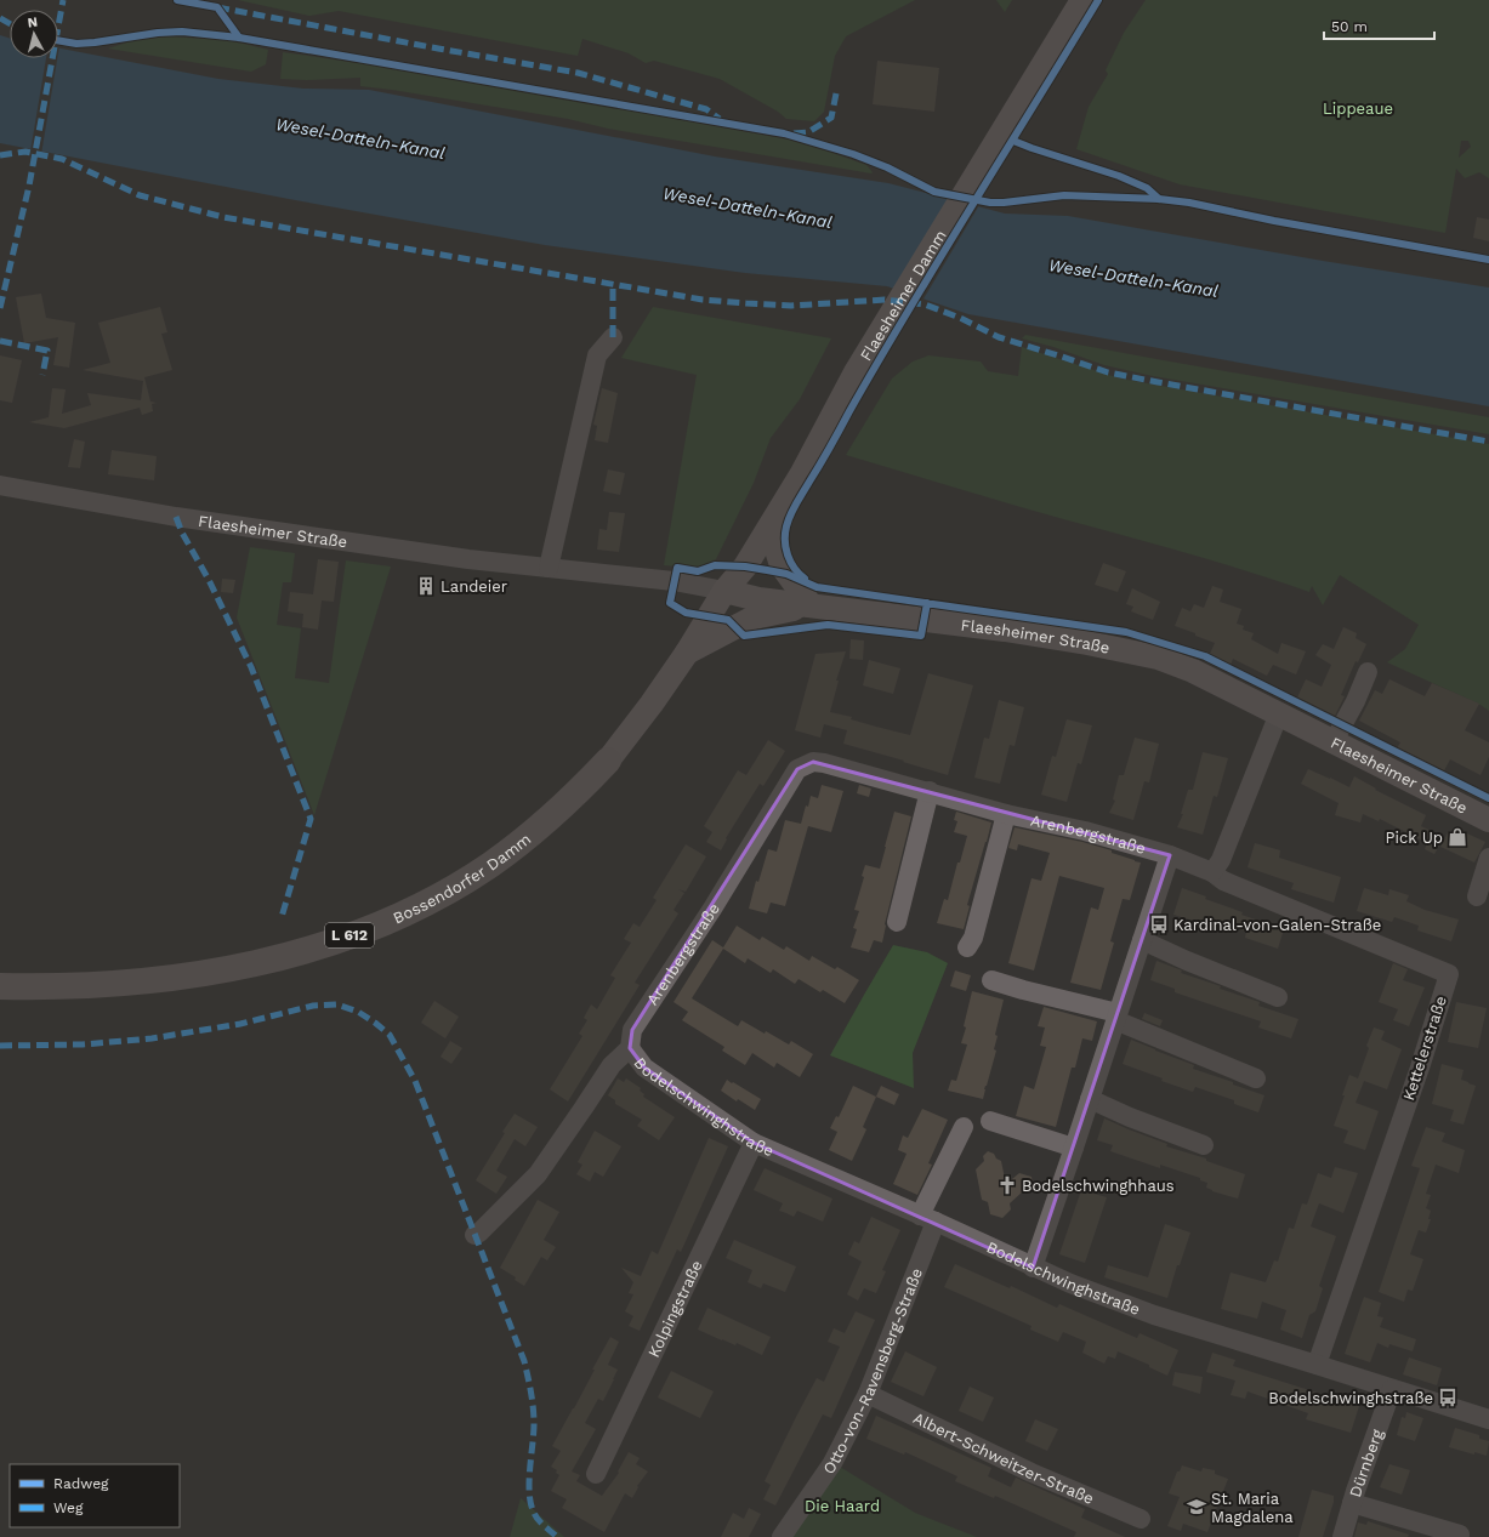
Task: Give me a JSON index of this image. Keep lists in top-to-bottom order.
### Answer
{
  "streets": {
    "highway": ["Bossendorfer Damm", "L 612"],
    "main road": ["Flaesheimer Damm", "Flaesheimer Straße"],
    "street": [
      "Arenbergstraße",
      "Kettelerstraße",
      "Bodelschwinghstraße",
      "Kolpingstraße",
      "Otto-von-Ravensberg-Straße",
      "Albert-Schweitzer-Straße",
      "Dürnberg"
    ]
  },
  "crossings": [
    ["Flaesheimer Damm", "Flaesheimer Straße"],
    ["Flaesheimer Damm", "Bossendorfer Damm"],
    ["Flaesheimer Straße", "Bossendorfer Damm"],
    ["Arenbergstraße", "Bodelschwinghstraße"],
    ["Kettelerstraße", "Bodelschwinghstraße"],
    ["Bodelschwinghstraße", "Kolpingstraße"],
    ["Bodelschwinghstraße", "Otto-von-Ravensberg-Straße"],
    ["Bodelschwinghstraße", "Dürnberg"],
    ["Otto-von-Ravensberg-Straße", "Albert-Schweitzer-Straße"]
  ],
  "water": ["Wesel-Datteln-Kanal"],
  "parks": ["Lippeaue", "Die Haard"],
  "places": {
    "building": ["Landeier"],
    "shop": ["Pick Up"],
    "bus stop": ["Kardinal-von-Galen-Straße", "Bodelschwinghstraße"],
    "church": ["Bodelschwinghhaus"],
    "school or university": ["St. Maria Magdalena"]
  },
  "legend": ["Radweg", "Weg"],
  "scale_bar": "50 m",
  "north": "top"
}
